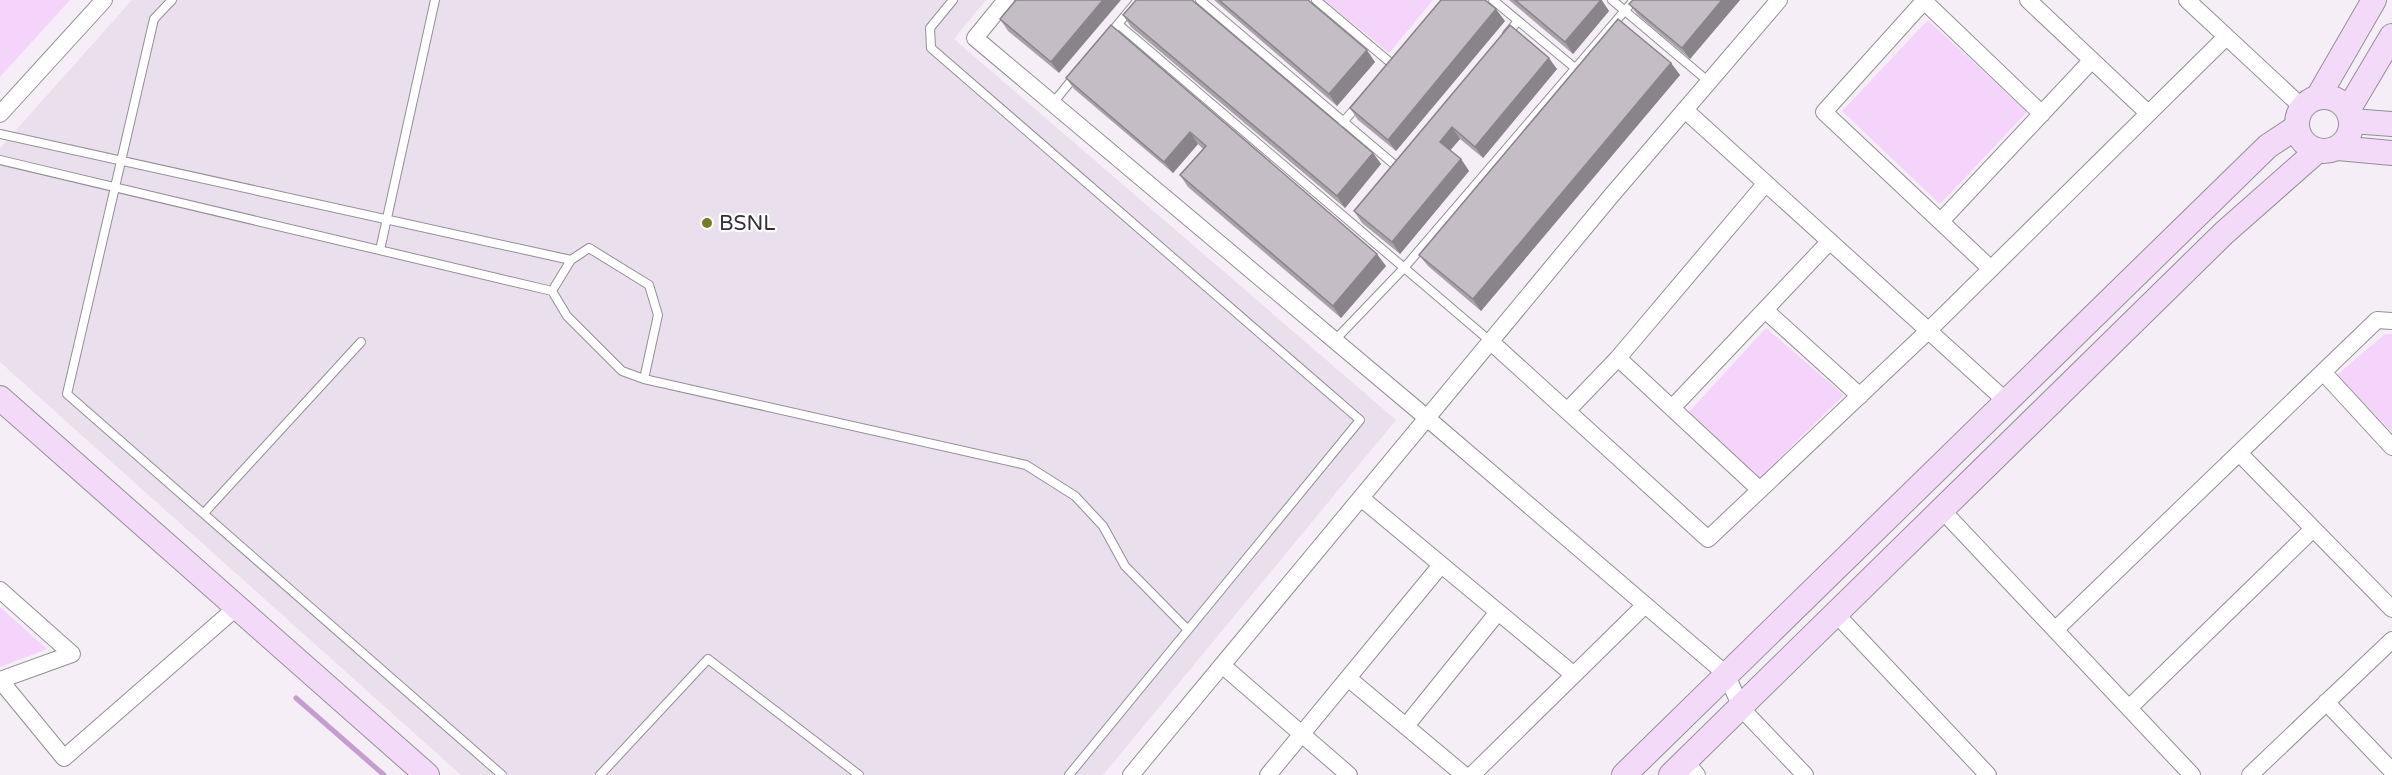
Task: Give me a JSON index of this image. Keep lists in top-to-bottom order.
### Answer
{
  "places": ["BSNL"]
}
